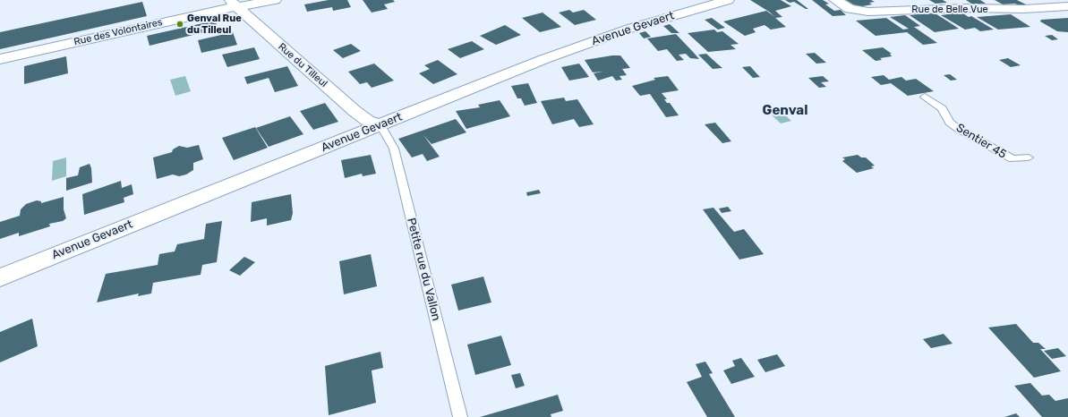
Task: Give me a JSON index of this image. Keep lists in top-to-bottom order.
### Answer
{
  "streets": {
    "street": [
      "Rue de Belle Vue",
      "Avenue Gevaert",
      "Rue des Volontaires",
      "Rue du Tilleul"
    ],
    "lane": ["Sentier 45", "Petite rue du Vallon"]
  },
  "crossings": [
    ["Avenue Gevaert", "Rue du Tilleul"],
    ["Avenue Gevaert", "Petite rue du Vallon"],
    ["Rue des Volontaires", "Rue du Tilleul"],
    ["Rue du Tilleul", "Petite rue du Vallon"]
  ],
  "districts": ["Genval"],
  "places": ["Genval Rue du Tilleul"]
}
